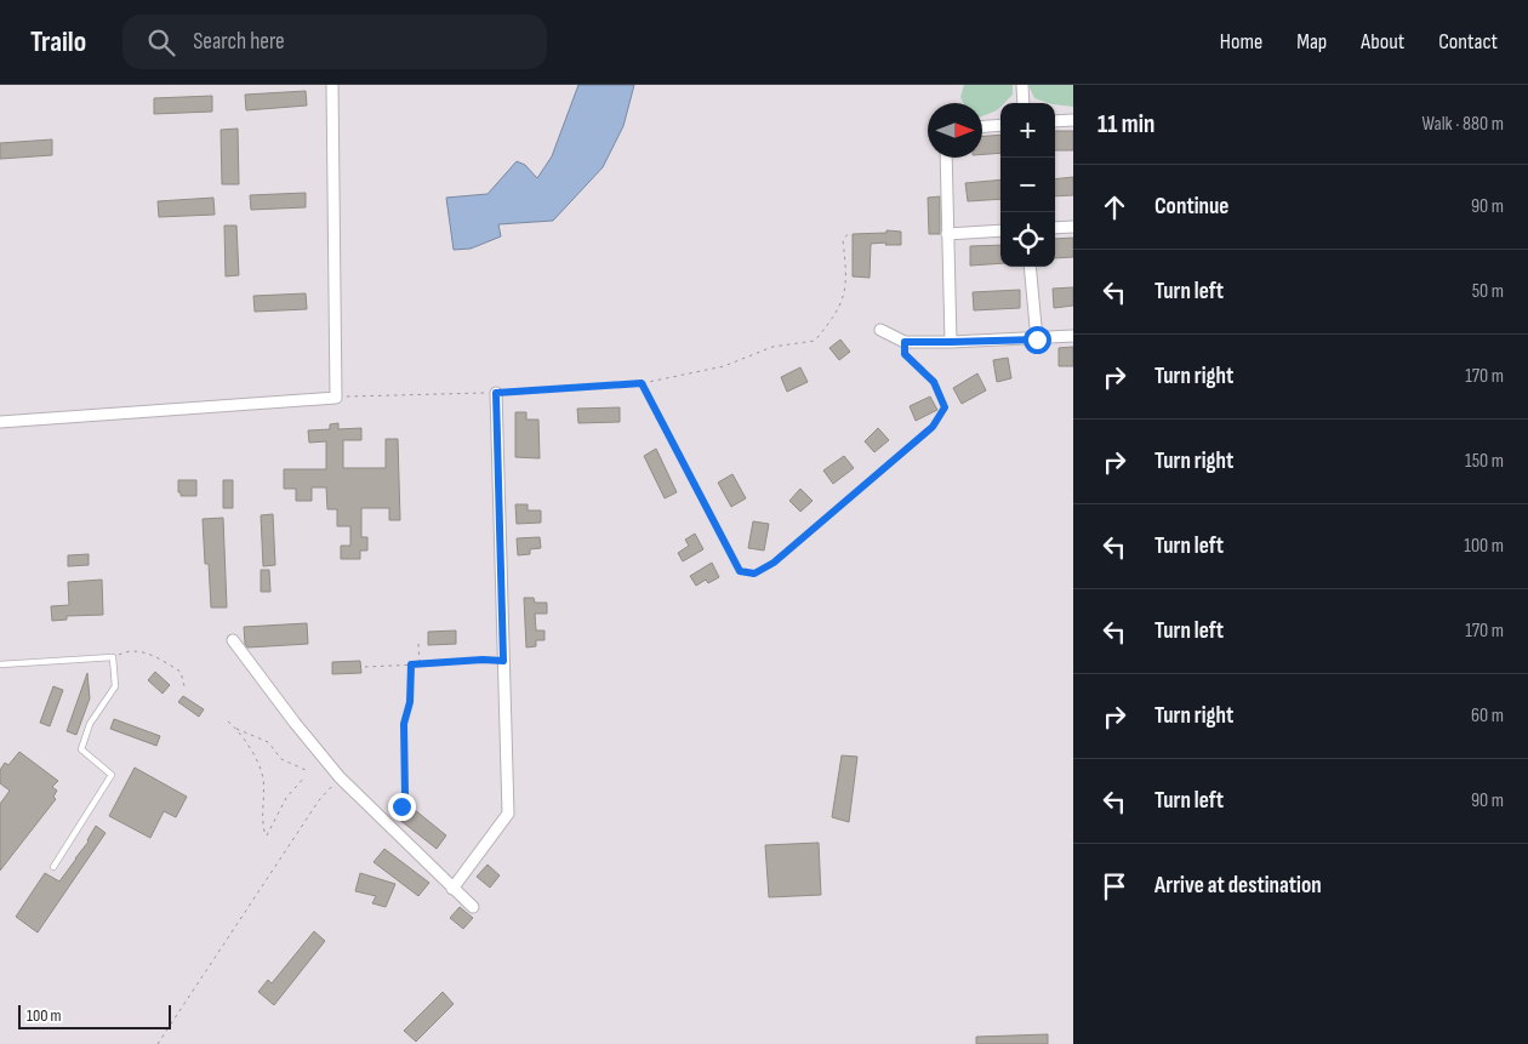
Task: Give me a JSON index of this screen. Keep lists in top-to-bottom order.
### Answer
{
  "scale_bar": "100 m",
  "north": "right",
  "page": {
    "header": "Trailo",
    "search": "Search here",
    "nav": [
      "Home",
      "Map",
      "About",
      "Contact"
    ],
    "heading": ["11 min", "Walk · 880 m"],
    "map_buttons": ["+", "−"],
    "list": [
      ["Continue", "90 m"],
      ["Turn left", "50 m"],
      ["Turn right", "170 m"],
      ["Turn right", "150 m"],
      ["Turn left", "100 m"],
      ["Turn left", "170 m"],
      ["Turn right", "60 m"],
      ["Turn left", "90 m"],
      "Arrive at destination"
    ],
    "scale": "100 m"
  }
}
